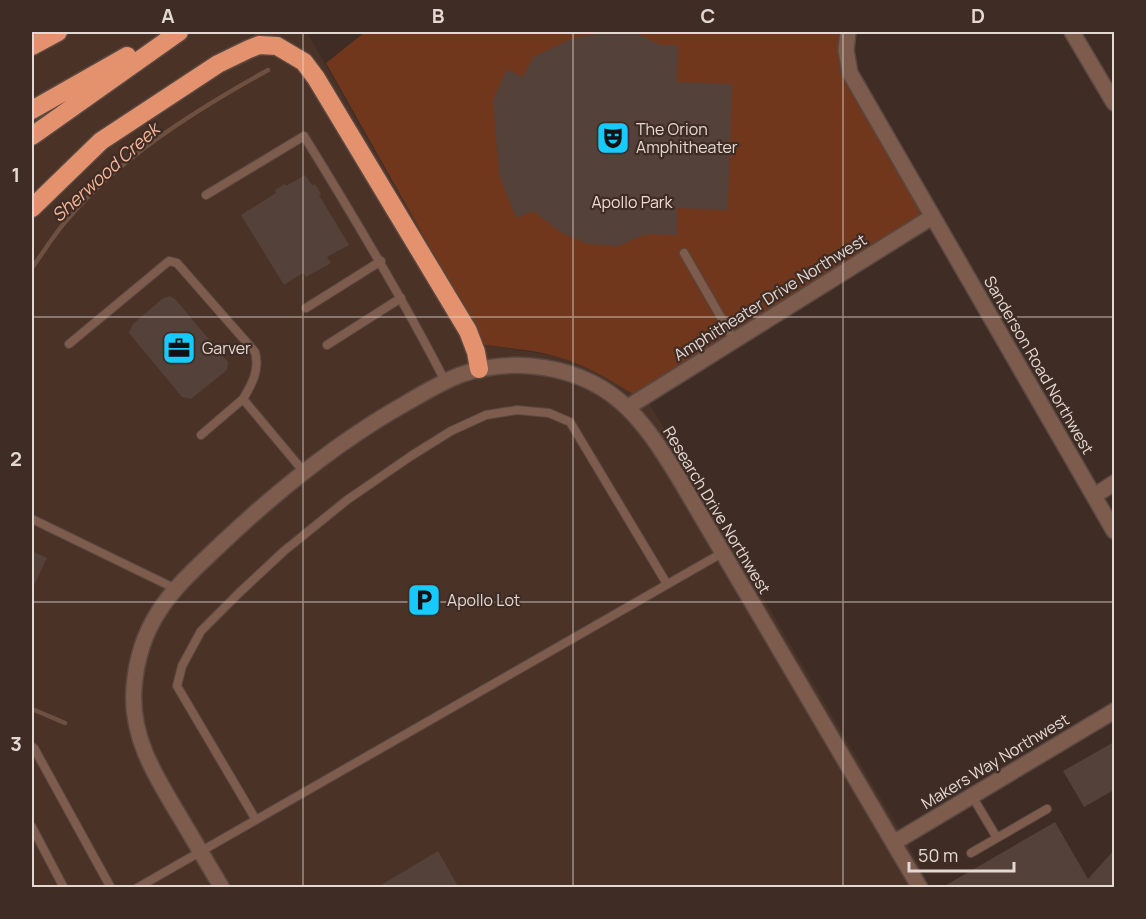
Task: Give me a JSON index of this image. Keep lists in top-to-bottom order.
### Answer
{
  "streets": {
    "street": [
      "Amphitheater Drive Northwest",
      "Sanderson Road Northwest",
      "Research Drive Northwest",
      "Makers Way Northwest"
    ]
  },
  "crossings": [
    ["Amphitheater Drive Northwest", "Sanderson Road Northwest"],
    ["Amphitheater Drive Northwest", "Research Drive Northwest"],
    ["Research Drive Northwest", "Makers Way Northwest"]
  ],
  "water": ["Sherwood Creek"],
  "parks": ["Apollo Park"],
  "places": {
    "theatre": ["The Orion Amphitheater"],
    "office": ["Garver"],
    "parking": ["Apollo Lot"]
  },
  "scale_bar": "50 m",
  "grid": {
    "columns": [
      "A",
      "B",
      "C",
      "D"
    ],
    "rows": ["1", "2", "3"]
  }
}
